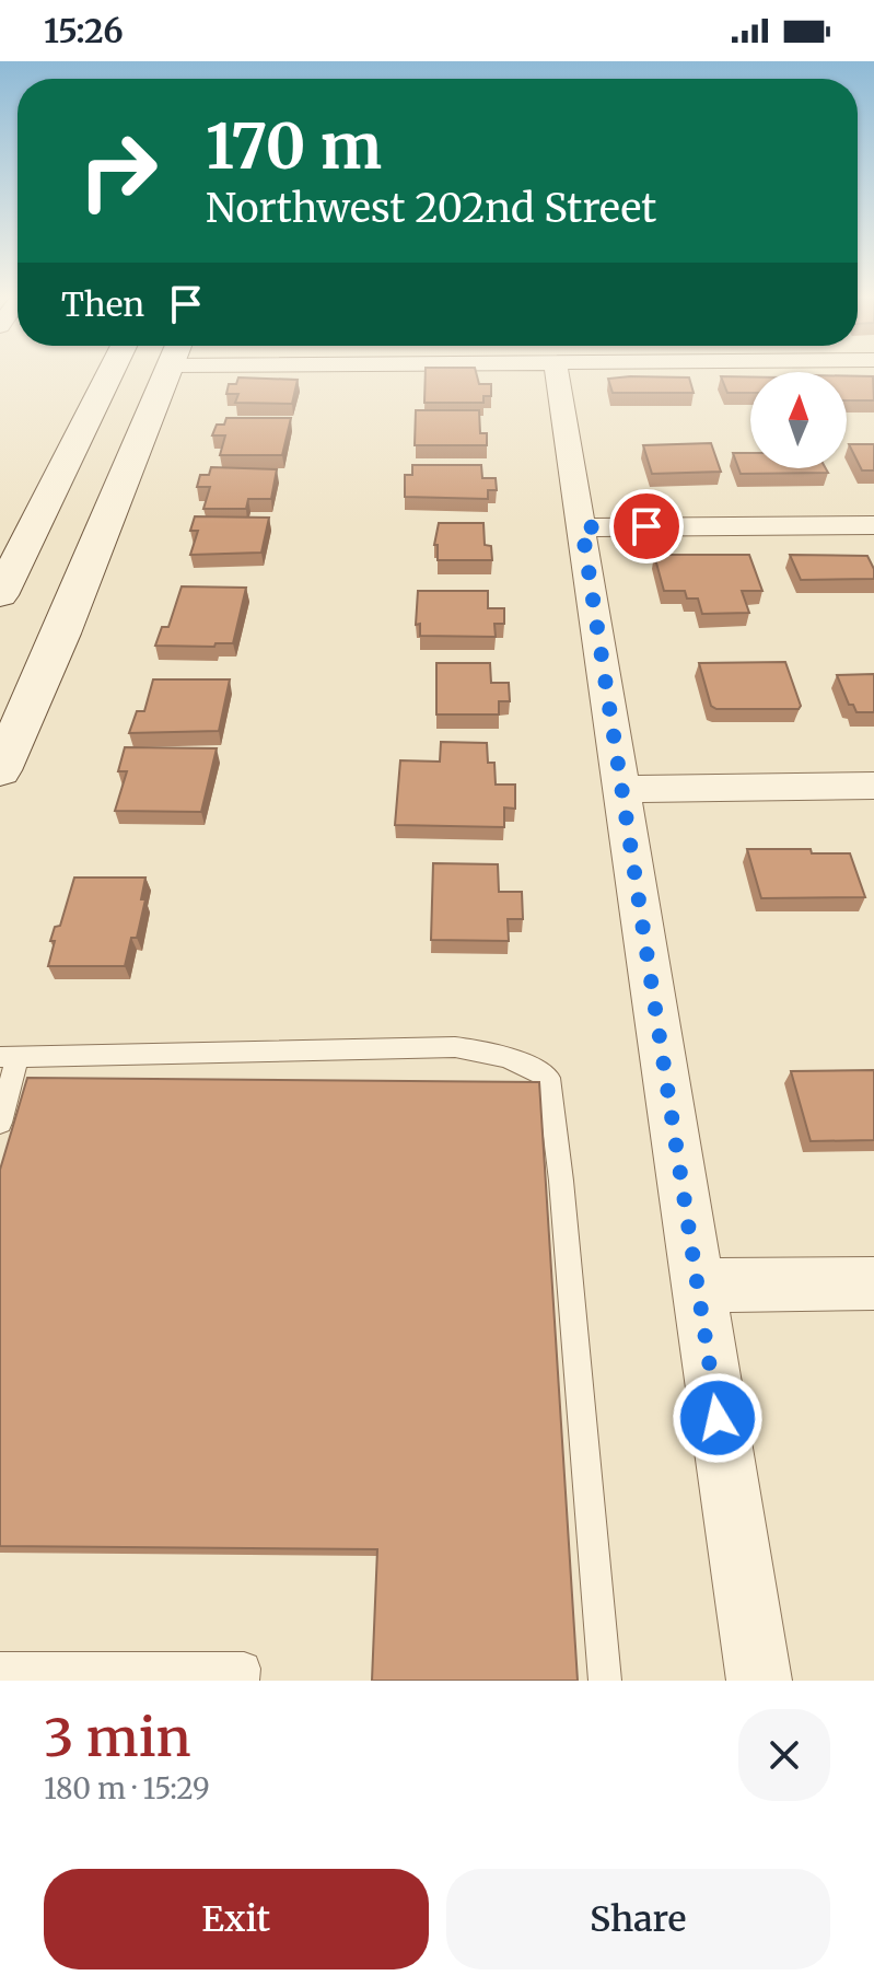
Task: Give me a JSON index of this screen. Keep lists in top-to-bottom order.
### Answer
{
  "north": "top",
  "page": {
    "status": "15:26",
    "turn": ["170 m", "Northwest 202nd Street"],
    "then": "Then",
    "heading": ["3 min", "180 m · 15:29"],
    "buttons": ["Exit", "Share"]
  }
}
